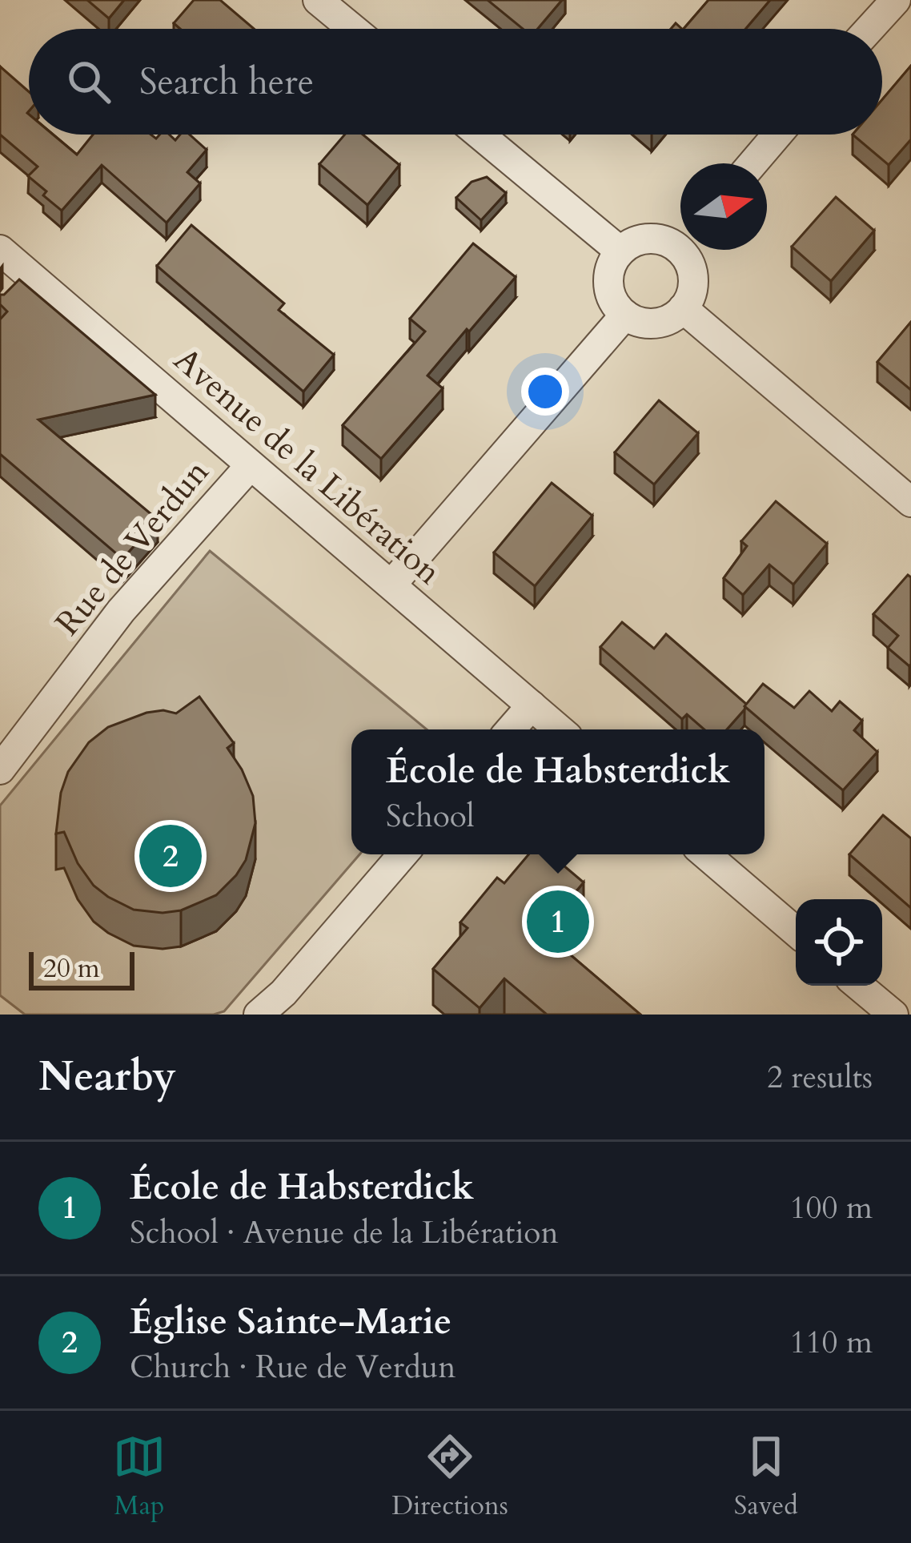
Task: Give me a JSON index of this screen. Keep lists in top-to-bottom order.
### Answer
{
  "streets": {
    "street": ["Avenue de la Libération", "Rue de Verdun"]
  },
  "crossings": [
    ["Avenue de la Libération", "Rue de Verdun"]
  ],
  "scale_bar": "20 m",
  "north": "right",
  "page": {
    "search": "Search here",
    "popup": ["École de Habsterdick", "School"],
    "pins": ["2", "1"],
    "scale": "20 m",
    "heading": ["Nearby", "2 results"],
    "list": [
      {
        "mark": "1",
        "name": "École de Habsterdick",
        "note": "School · Avenue de la Libération",
        "value": "100 m"
      },
      {
        "mark": "2",
        "name": "Église Sainte-Marie",
        "note": "Church · Rue de Verdun",
        "value": "110 m"
      }
    ],
    "nav": ["Map", "Directions", "Saved"]
  }
}
